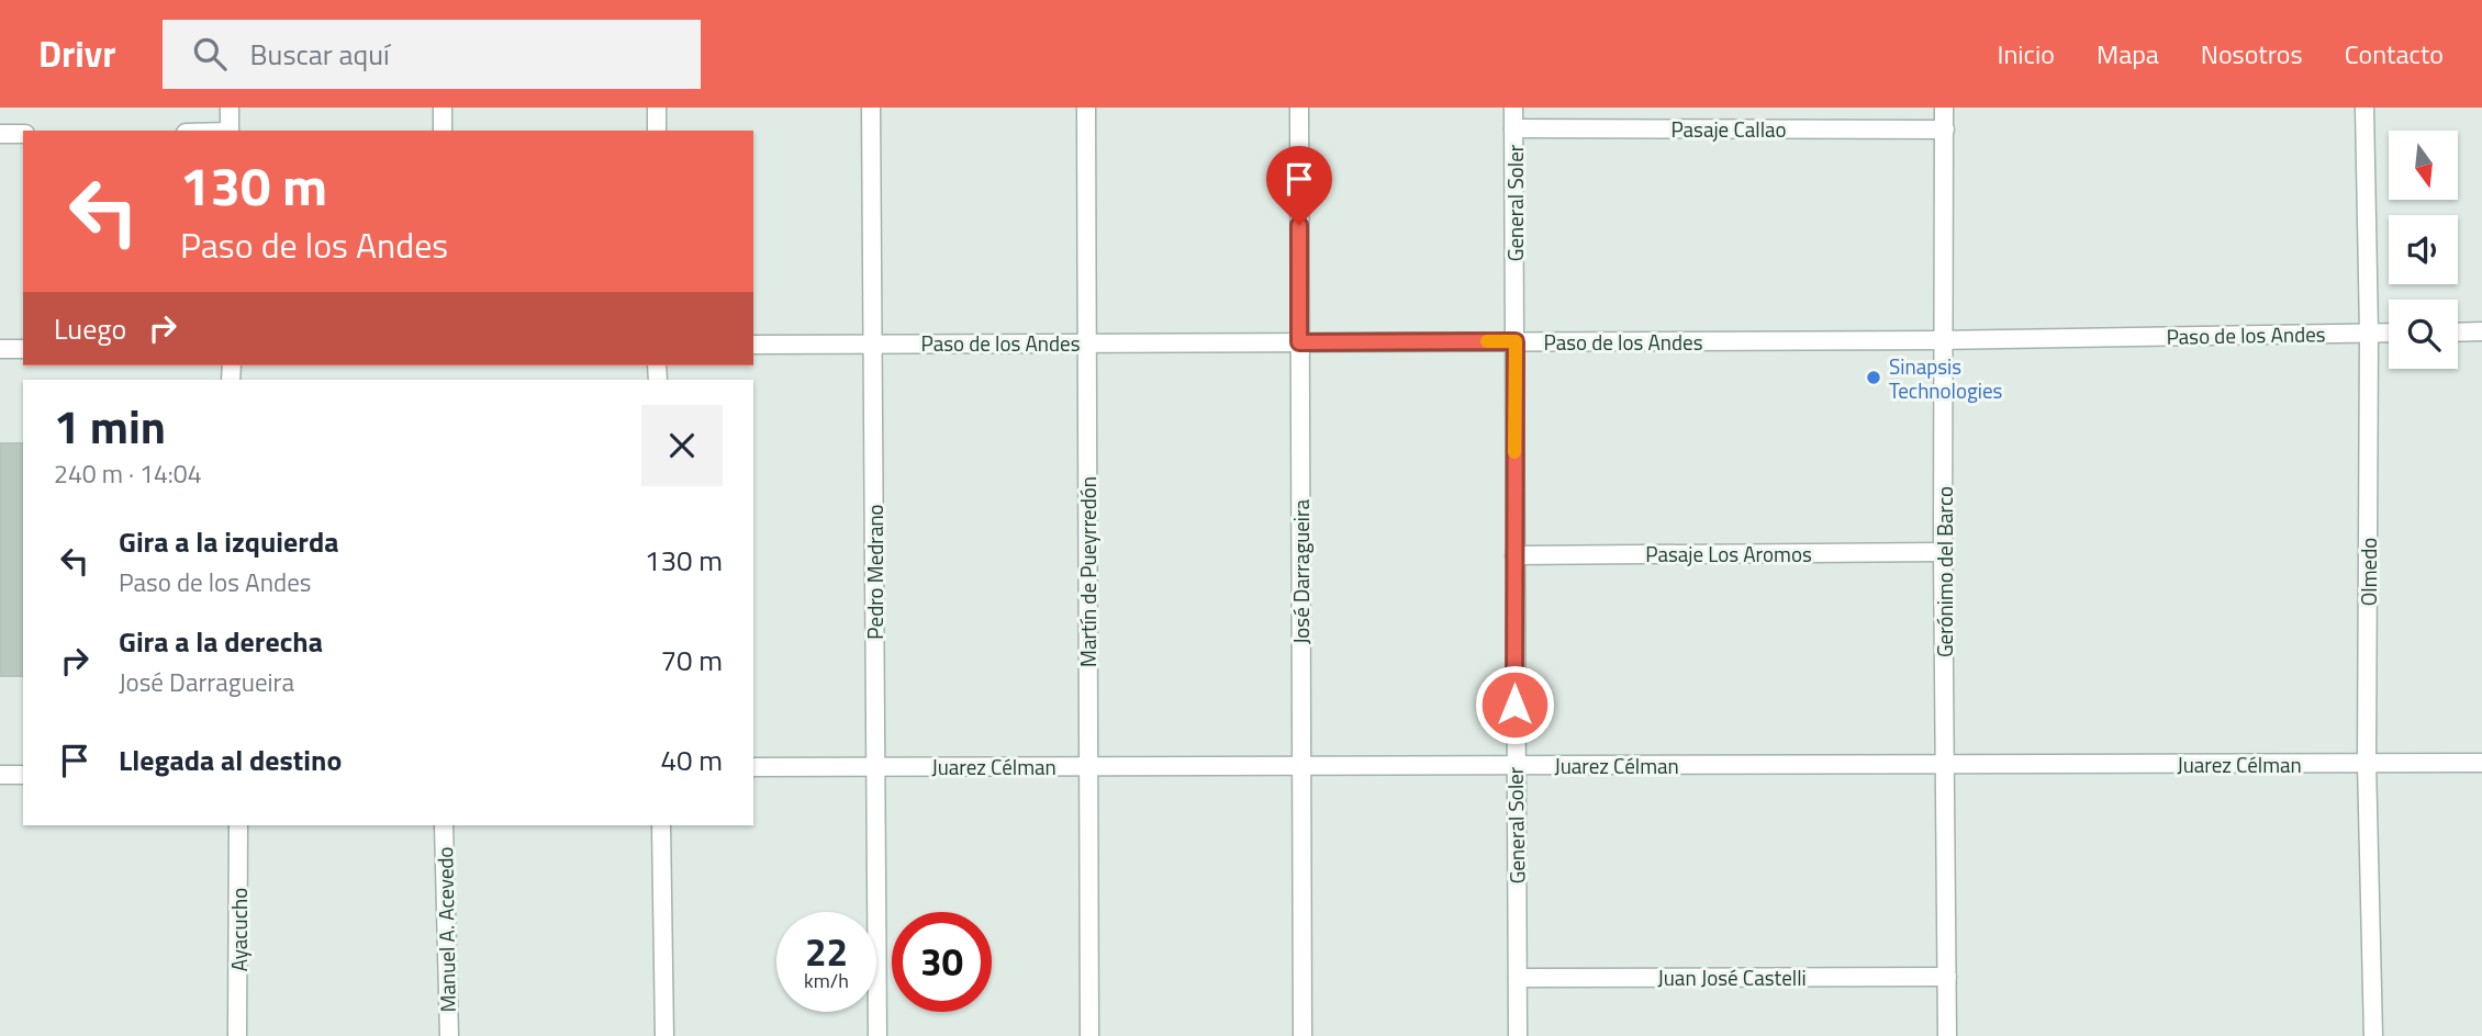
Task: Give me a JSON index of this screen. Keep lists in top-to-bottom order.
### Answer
{
  "streets": {
    "street": [
      "Pasaje Callao",
      "General Soler",
      "Paso de los Andes",
      "Pasaje Los Aromos",
      "Pedro Medrano",
      "Martín de Pueyrredón",
      "José Darragueira",
      "Gerónimo del Barco",
      "Olmedo",
      "Juarez Célman",
      "Ayacucho",
      "Manuel A. Acevedo",
      "Juan José Castelli"
    ]
  },
  "crossings": [
    ["Pasaje Callao", "General Soler"],
    ["Pasaje Callao", "Gerónimo del Barco"],
    ["General Soler", "Paso de los Andes"],
    ["General Soler", "Pasaje Los Aromos"],
    ["General Soler", "Juarez Célman"],
    ["General Soler", "Juan José Castelli"],
    ["Paso de los Andes", "Pedro Medrano"],
    ["Paso de los Andes", "Martín de Pueyrredón"],
    ["Paso de los Andes", "José Darragueira"],
    ["Paso de los Andes", "Gerónimo del Barco"],
    ["Paso de los Andes", "Olmedo"],
    ["Pasaje Los Aromos", "Gerónimo del Barco"],
    ["Pedro Medrano", "Juarez Célman"],
    ["Martín de Pueyrredón", "Juarez Célman"],
    ["José Darragueira", "Juarez Célman"],
    ["Gerónimo del Barco", "Juarez Célman"],
    ["Gerónimo del Barco", "Juan José Castelli"],
    ["Olmedo", "Juarez Célman"]
  ],
  "places": ["Sinapsis Technologies"],
  "north": "bottom",
  "page": {
    "header": "Drivr",
    "search": "Buscar aquí",
    "nav": [
      "Inicio",
      "Mapa",
      "Nosotros",
      "Contacto"
    ],
    "turn": ["130 m", "Paso de los Andes"],
    "then": "Luego",
    "heading": ["1 min", "240 m · 14:04"],
    "list": [
      {
        "name": "Gira a la izquierda",
        "note": "Paso de los Andes",
        "value": "130 m"
      },
      {
        "name": "Gira a la derecha",
        "note": "José Darragueira",
        "value": "70 m"
      },
      {
        "name": "Llegada al destino",
        "value": "40 m"
      }
    ],
    "speed": "22 km/h",
    "limit": "30"
  }
}
